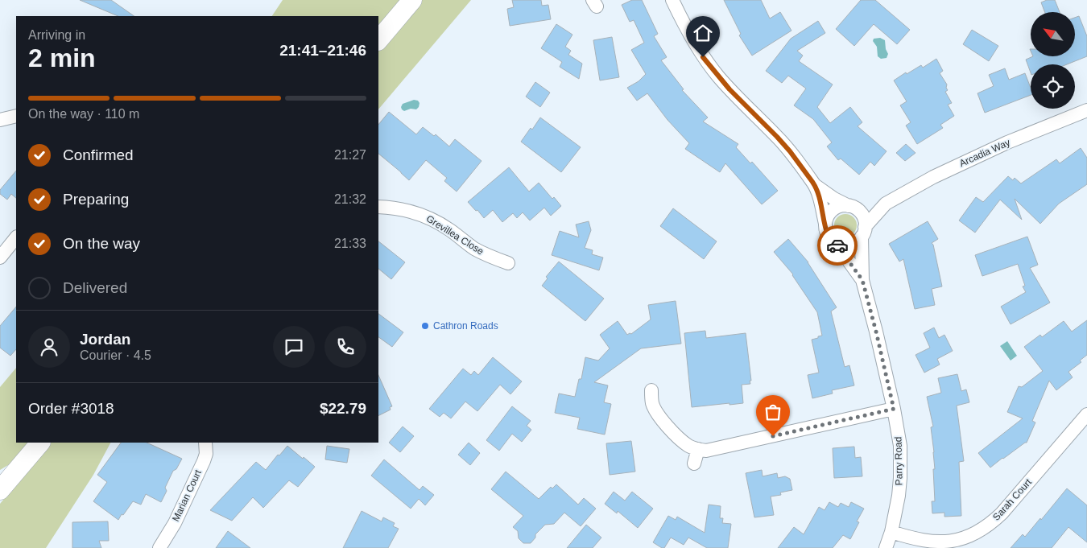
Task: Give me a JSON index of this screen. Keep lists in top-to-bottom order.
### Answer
{
  "streets": {
    "street": [
      "Arcadia Way",
      "Grevillea Close",
      "Parry Road",
      "Marian Court",
      "Sarah Court"
    ]
  },
  "crossings": [
    ["Arcadia Way", "Parry Road"],
    ["Parry Road", "Sarah Court"]
  ],
  "places": ["Cathron Roads"],
  "north": "top left",
  "page": {
    "heading": ["2 min", "Arriving in", "21:41–21:46"],
    "panel": [
      "Jordan",
      "Courier · 4.5",
      "Order #3018",
      "$22.79"
    ],
    "bar": "On the way · 110 m",
    "list": [
      ["Confirmed", "21:27"],
      ["Preparing", "21:32"],
      ["On the way", "21:33"],
      "Delivered"
    ]
  }
}
